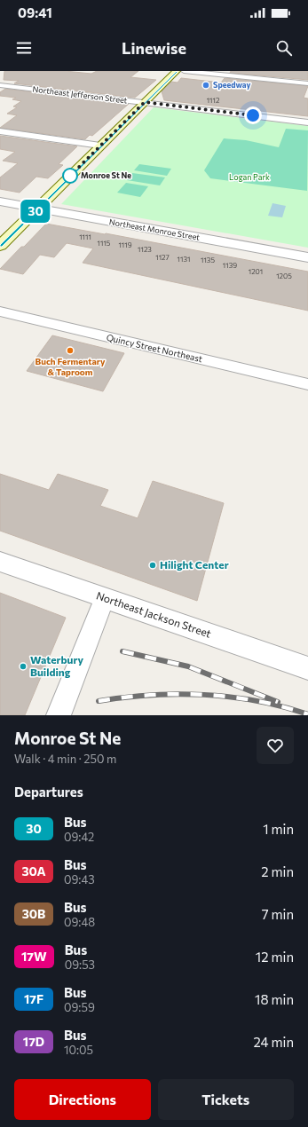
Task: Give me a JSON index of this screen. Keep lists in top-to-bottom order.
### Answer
{
  "streets": {
    "street": [
      "Northeast Jefferson Street",
      "Northeast Monroe Street",
      "Quincy Street Northeast",
      "Northeast Jackson Street"
    ]
  },
  "parks": ["Logan Park"],
  "places": [
    "Speedway",
    "Monroe St Ne",
    "Buch Fermentary & Taproom",
    "Hilight Center",
    "Waterbury Building"
  ],
  "lines": ["bus line 30"],
  "house_numbers": [
    "1112",
    "1111",
    "1115",
    "1119",
    "1123",
    "1127",
    "1131",
    "1135",
    "1139",
    "1201",
    "1205"
  ],
  "page": {
    "status": "09:41",
    "header": "Linewise",
    "on_map": "30",
    "heading": [
      ["Monroe St Ne", "Walk · 4 min · 250 m"],
      "Departures"
    ],
    "list": [
      {
        "mark": "30",
        "name": "Bus",
        "note": "09:42",
        "value": "1 min"
      },
      {
        "mark": "30A",
        "name": "Bus",
        "note": "09:43",
        "value": "2 min"
      },
      {
        "mark": "30B",
        "name": "Bus",
        "note": "09:48",
        "value": "7 min"
      },
      {
        "mark": "17W",
        "name": "Bus",
        "note": "09:53",
        "value": "12 min"
      },
      {
        "mark": "17F",
        "name": "Bus",
        "note": "09:59",
        "value": "18 min"
      },
      {
        "mark": "17D",
        "name": "Bus",
        "note": "10:05",
        "value": "24 min"
      }
    ],
    "buttons": ["Directions", "Tickets"]
  }
}
